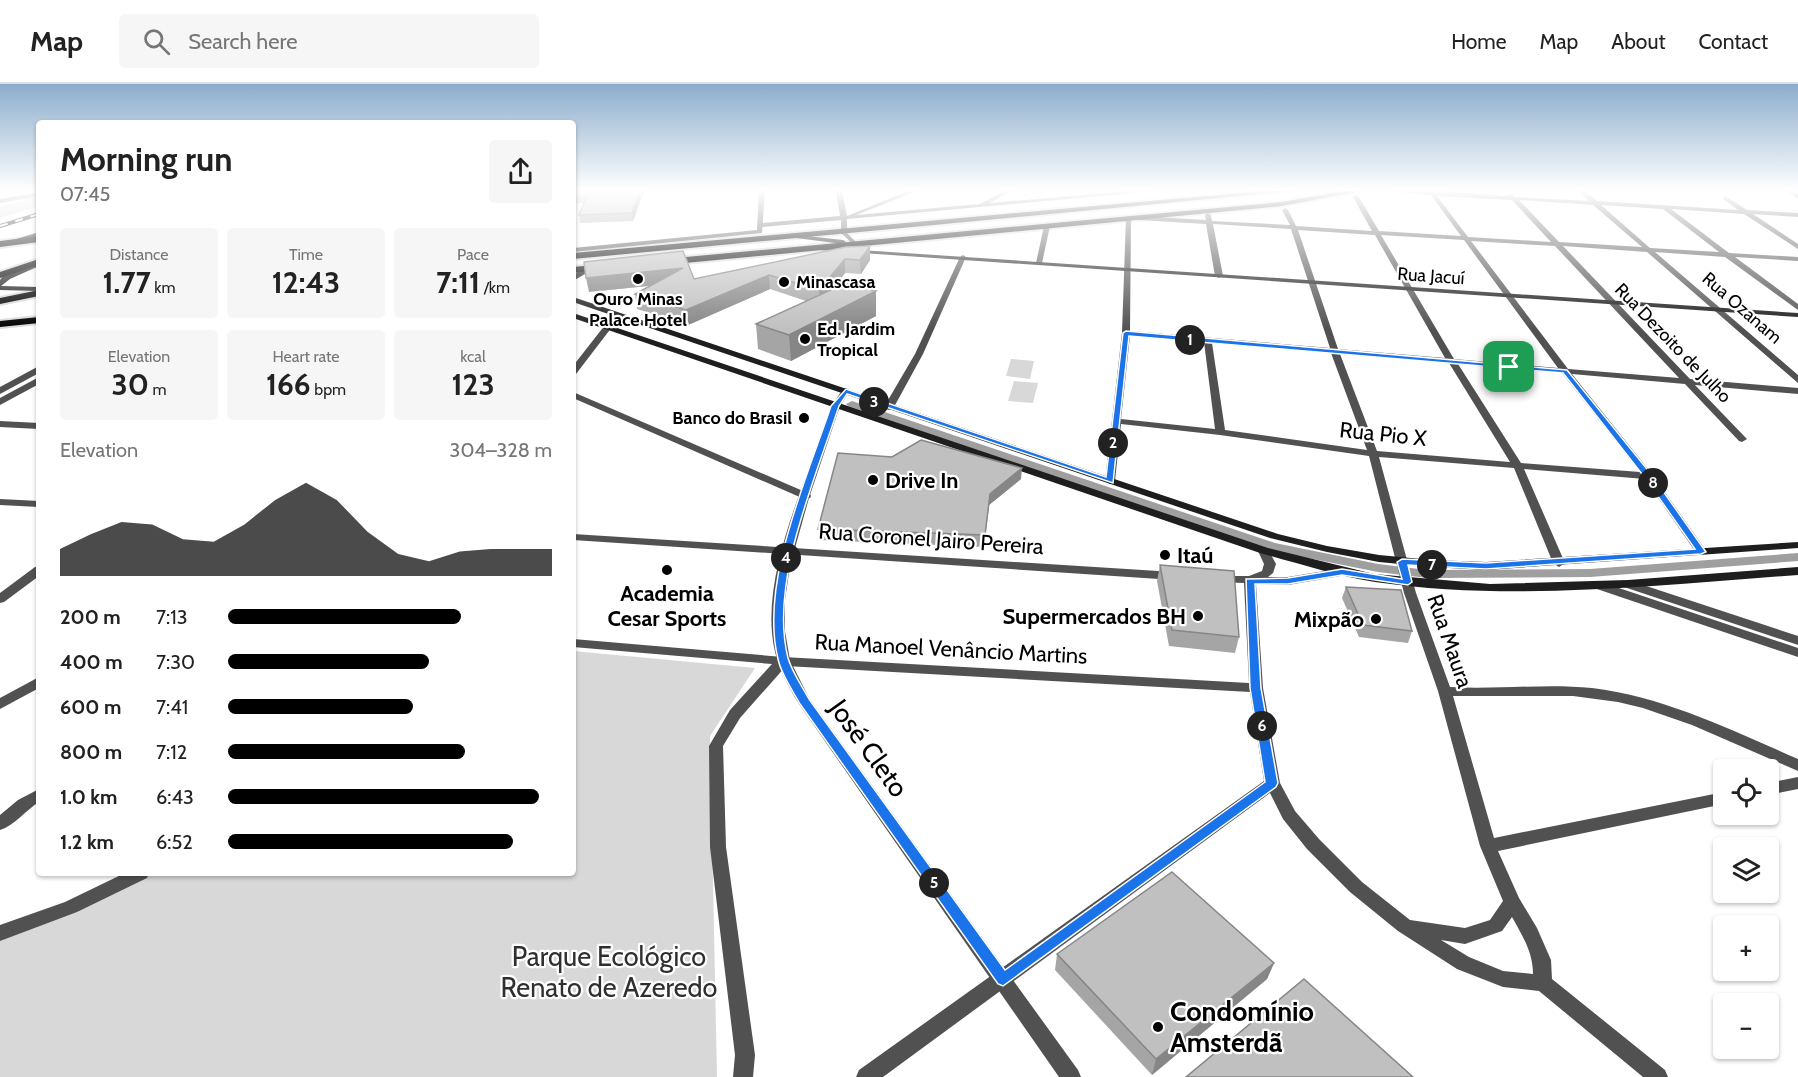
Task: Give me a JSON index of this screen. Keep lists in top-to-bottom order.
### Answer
{
  "streets": {
    "main road": ["Rua Jacuí"],
    "street": [
      "Rua Ozanam",
      "Rua Dezoito de Julho",
      "Rua Pio X",
      "Rua Coronel Jairo Pereira",
      "Rua Maura",
      "Rua Manoel Venâncio Martins",
      "José Cleto"
    ]
  },
  "crossings": [
    ["Rua Jacuí", "Rua Ozanam"],
    ["Rua Jacuí", "Rua Dezoito de Julho"],
    ["Rua Jacuí", "Rua Maura"],
    ["Rua Pio X", "Rua Maura"],
    ["Rua Coronel Jairo Pereira", "José Cleto"],
    ["Rua Manoel Venâncio Martins", "José Cleto"]
  ],
  "parks": ["Parque Ecológico Renato de Azeredo"],
  "places": [
    "Ouro Minas Palace Hotel",
    "Minascasa",
    "Ed. Jardim Tropical",
    "Banco do Brasil",
    "Drive In",
    "Itaú",
    "Academia Cesar Sports",
    "Supermercados BH",
    "Mixpão",
    "Condomínio Amsterdã"
  ],
  "page": {
    "header": "Map",
    "search": "Search here",
    "nav": [
      "Home",
      "Map",
      "About",
      "Contact"
    ],
    "heading": ["Morning run", "07:45"],
    "stats": [
      ["Distance", "1.77 km"],
      ["Time", "12:43"],
      ["Pace", "7:11 /km"],
      ["Elevation", "30 m"],
      ["Heart rate", "166 bpm"],
      ["kcal", "123"]
    ],
    "pins": [
      "1",
      "3",
      "2",
      "8",
      "4",
      "7",
      "6",
      "5"
    ],
    "chart": ["Elevation", "304–328 m"],
    "list": [
      {
        "name": "200 m",
        "note": "7:13"
      },
      {
        "name": "400 m",
        "note": "7:30"
      },
      {
        "name": "600 m",
        "note": "7:41"
      },
      {
        "name": "800 m",
        "note": "7:12"
      },
      {
        "name": "1.0 km",
        "note": "6:43"
      },
      {
        "name": "1.2 km",
        "note": "6:52"
      }
    ],
    "map_buttons": ["+", "−"]
  }
}
